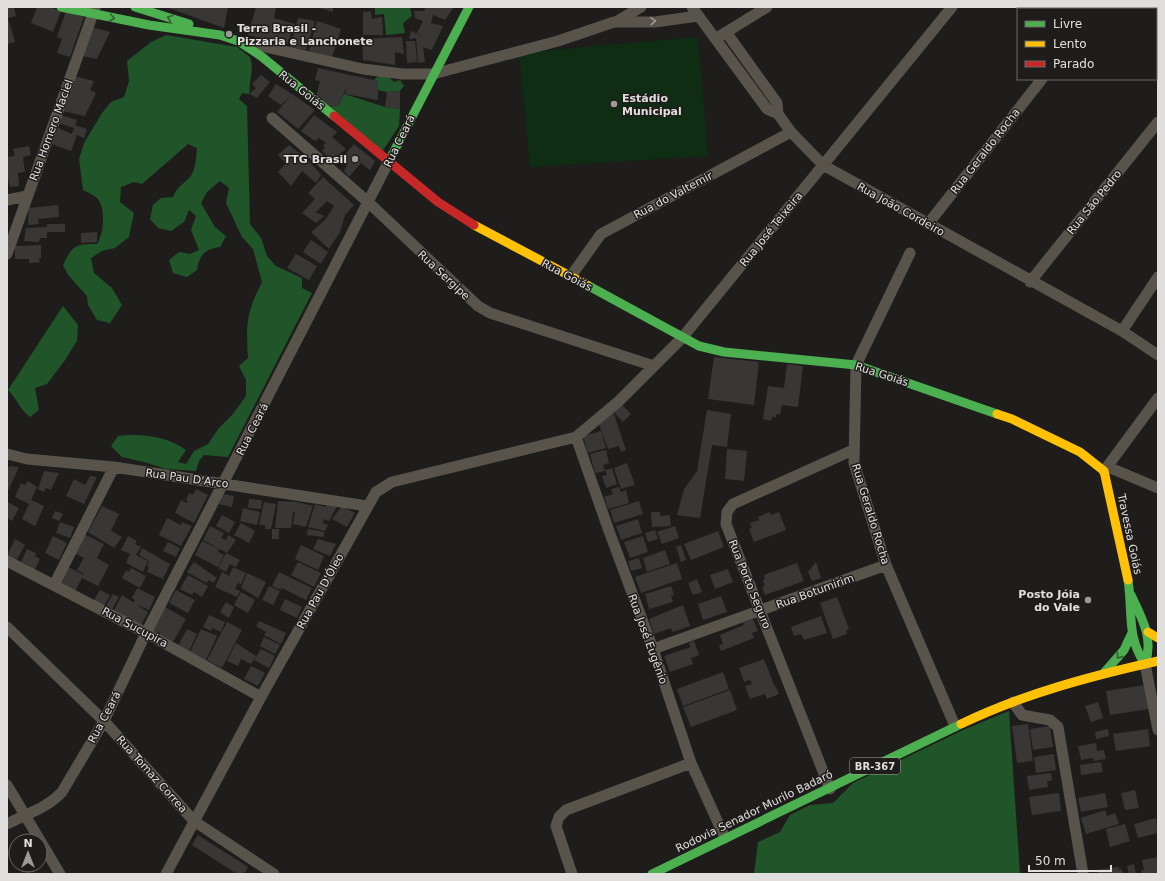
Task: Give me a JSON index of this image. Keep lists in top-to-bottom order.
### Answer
{
  "streets": {
    "street": [
      "Rua Goiás",
      "Rua Homero Maciel",
      "Rua Ceará",
      "Rua Geraldo Rocha",
      "Rua do Valtemir",
      "Rua São Pedro",
      "Rua João Cordeiro",
      "Rua José Teixeira",
      "Rua Sergipe",
      "Rua Pau D'Arco",
      "Travessa Goiás",
      "Rua Porto Seguro",
      "Rua Pau D'Óleo",
      "Rua Botumirim",
      "Rua Sucupira",
      "Rua José Eugênio",
      "BR-367",
      "Rua Tomaz Correa",
      "Rodovia Senador Murilo Badaró"
    ]
  },
  "crossings": [
    ["Rua Goiás", "Rua Homero Maciel"],
    ["Rua Goiás", "Rua Ceará"],
    ["Rua Goiás", "Rua Geraldo Rocha"],
    ["Rua Goiás", "Rua do Valtemir"],
    ["Rua Goiás", "Rua José Teixeira"],
    ["Rua Goiás", "Travessa Goiás"],
    ["Rua Ceará", "Rua Sergipe"],
    ["Rua Ceará", "Rua Pau D'Arco"],
    ["Rua Ceará", "Rua Sucupira"],
    ["Rua Ceará", "Rua Tomaz Correa"],
    ["Rua Geraldo Rocha", "Rua João Cordeiro"],
    ["Rua Geraldo Rocha", "Rua Porto Seguro"],
    ["Rua Geraldo Rocha", "Rua Botumirim"],
    ["Rua Geraldo Rocha", "Rodovia Senador Murilo Badaró"],
    ["Rua do Valtemir", "Rua João Cordeiro"],
    ["Rua São Pedro", "Rua João Cordeiro"],
    ["Rua João Cordeiro", "Rua José Teixeira"],
    ["Rua José Teixeira", "Rua Sergipe"],
    ["Rua José Teixeira", "Rua Pau D'Óleo"],
    ["Rua José Teixeira", "Rua José Eugênio"],
    ["Rua Pau D'Arco", "Rua Pau D'Óleo"],
    ["Travessa Goiás", "Rodovia Senador Murilo Badaró"],
    ["Rua Porto Seguro", "Rua Botumirim"],
    ["Rua Porto Seguro", "Rodovia Senador Murilo Badaró"],
    ["Rua Pau D'Óleo", "Rua Sucupira"],
    ["Rua Pau D'Óleo", "Rua José Eugênio"],
    ["Rua Pau D'Óleo", "Rua Tomaz Correa"],
    ["Rua Botumirim", "Rua José Eugênio"],
    ["Rua José Eugênio", "Rodovia Senador Murilo Badaró"]
  ],
  "places": [
    "Terra Brasil - Pizzaria e Lanchonete",
    "Estádio Municipal",
    "TTG Brasil",
    "Posto Jóia do Vale"
  ],
  "legend": ["Livre", "Lento", "Parado"],
  "scale_bar": "50 m",
  "north": "top"
}
